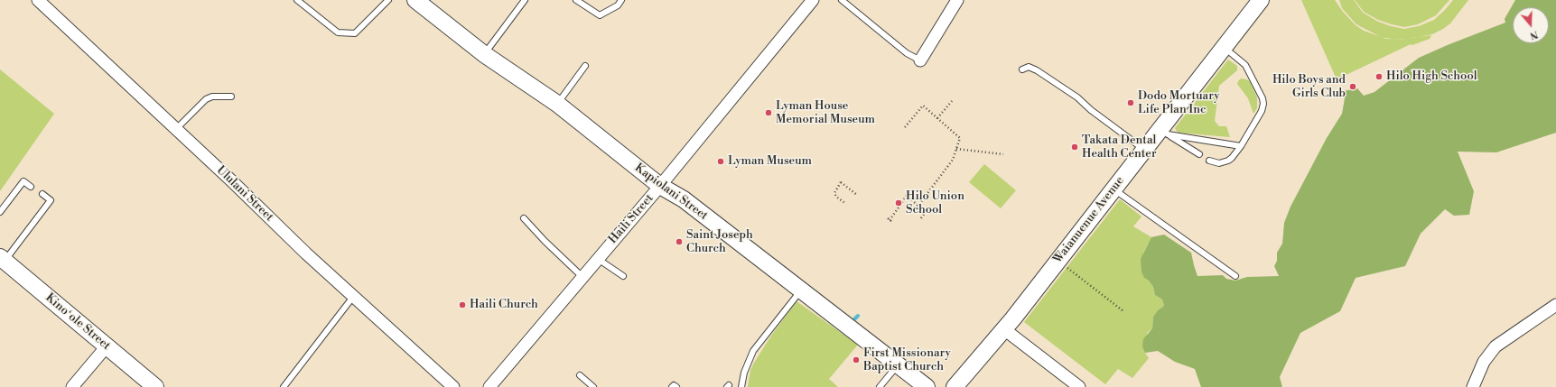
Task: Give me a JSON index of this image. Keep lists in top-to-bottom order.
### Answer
{
  "streets": {
    "street": [
      "Kapiolani Street",
      "Ululani Street",
      "Haili Street",
      "Waianuenue Avenue",
      "Kinoʻole Street"
    ]
  },
  "crossings": [
    ["Kapiolani Street", "Haili Street"]
  ],
  "places": [
    "Hilo High School",
    "Hilo Boys and Girls Club",
    "Dodo Mortuary Life Plan Inc",
    "Lyman House Memorial Museum",
    "Takata Dental Health Center",
    "Lyman Museum",
    "Hilo Union School",
    "Saint Joseph Church",
    "Haili Church",
    "First Missionary Baptist Church"
  ],
  "north": "bottom"
}
